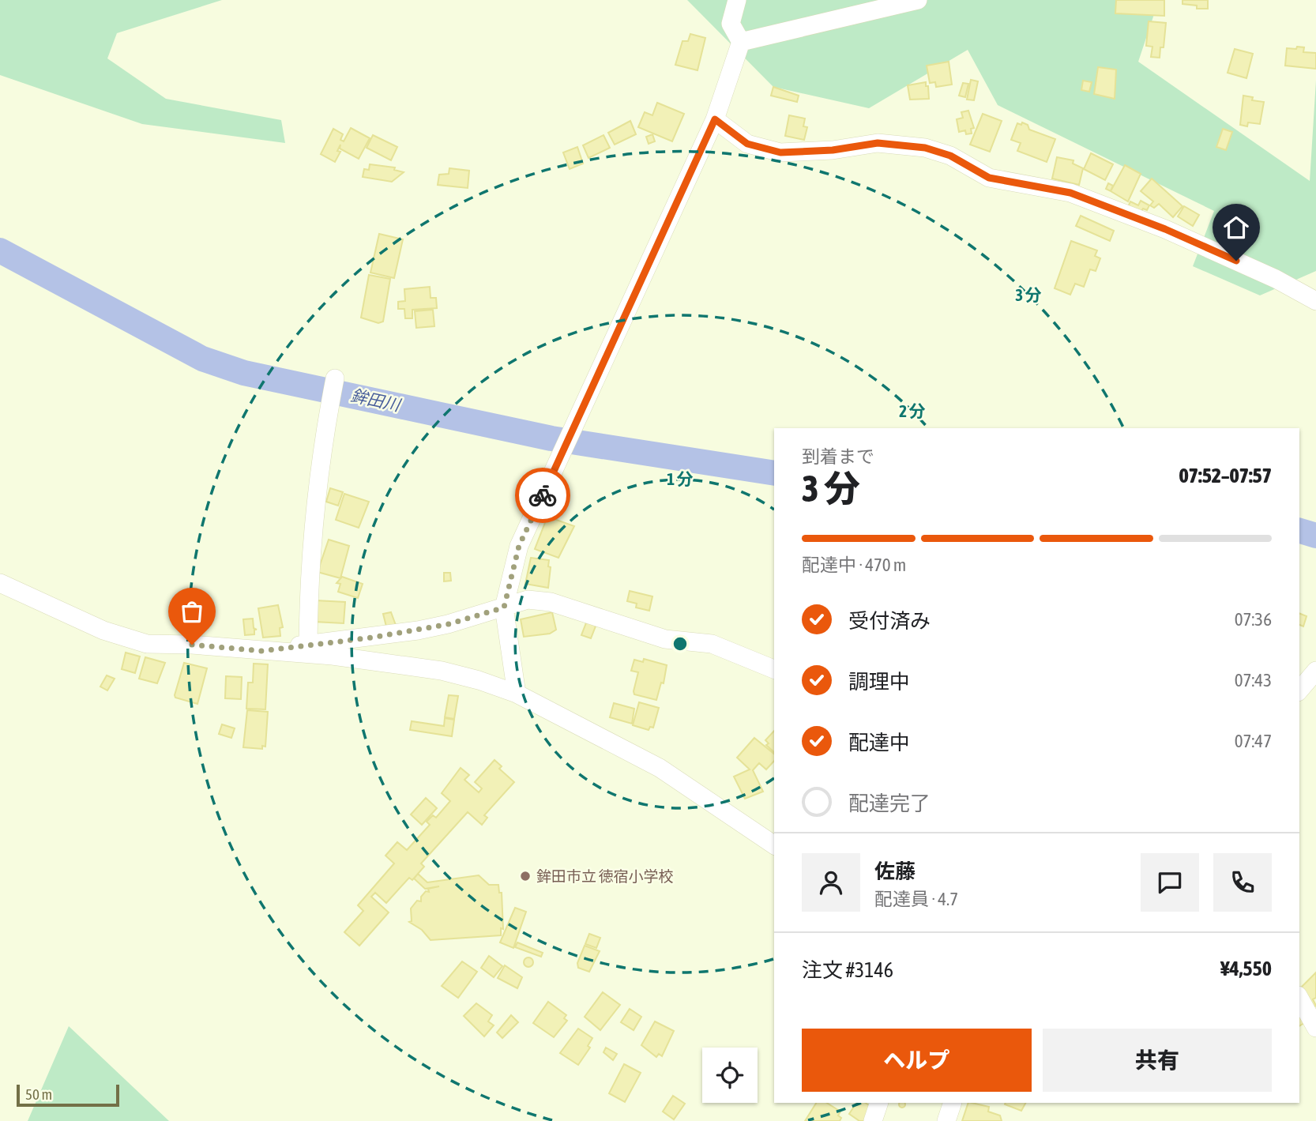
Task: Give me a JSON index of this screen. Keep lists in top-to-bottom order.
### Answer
{
  "water": ["鉾田川"],
  "places": ["鉾田市立 徳宿小学校"],
  "scale_bar": "50 m",
  "page": {
    "heading": ["3 分", "到着まで", "07:52–07:57"],
    "panel": [
      "佐藤",
      "配達員 · 4.7",
      "注文 #3146",
      "¥4,550"
    ],
    "bar": "配達中 · 470 m",
    "list": [
      ["受付済み", "07:36"],
      ["調理中", "07:43"],
      ["配達中", "07:47"],
      "配達完了"
    ],
    "buttons": ["ヘルプ", "共有"],
    "scale": "50 m"
  },
  "rings": ["3 分", "2 分", "1 分"]
}
